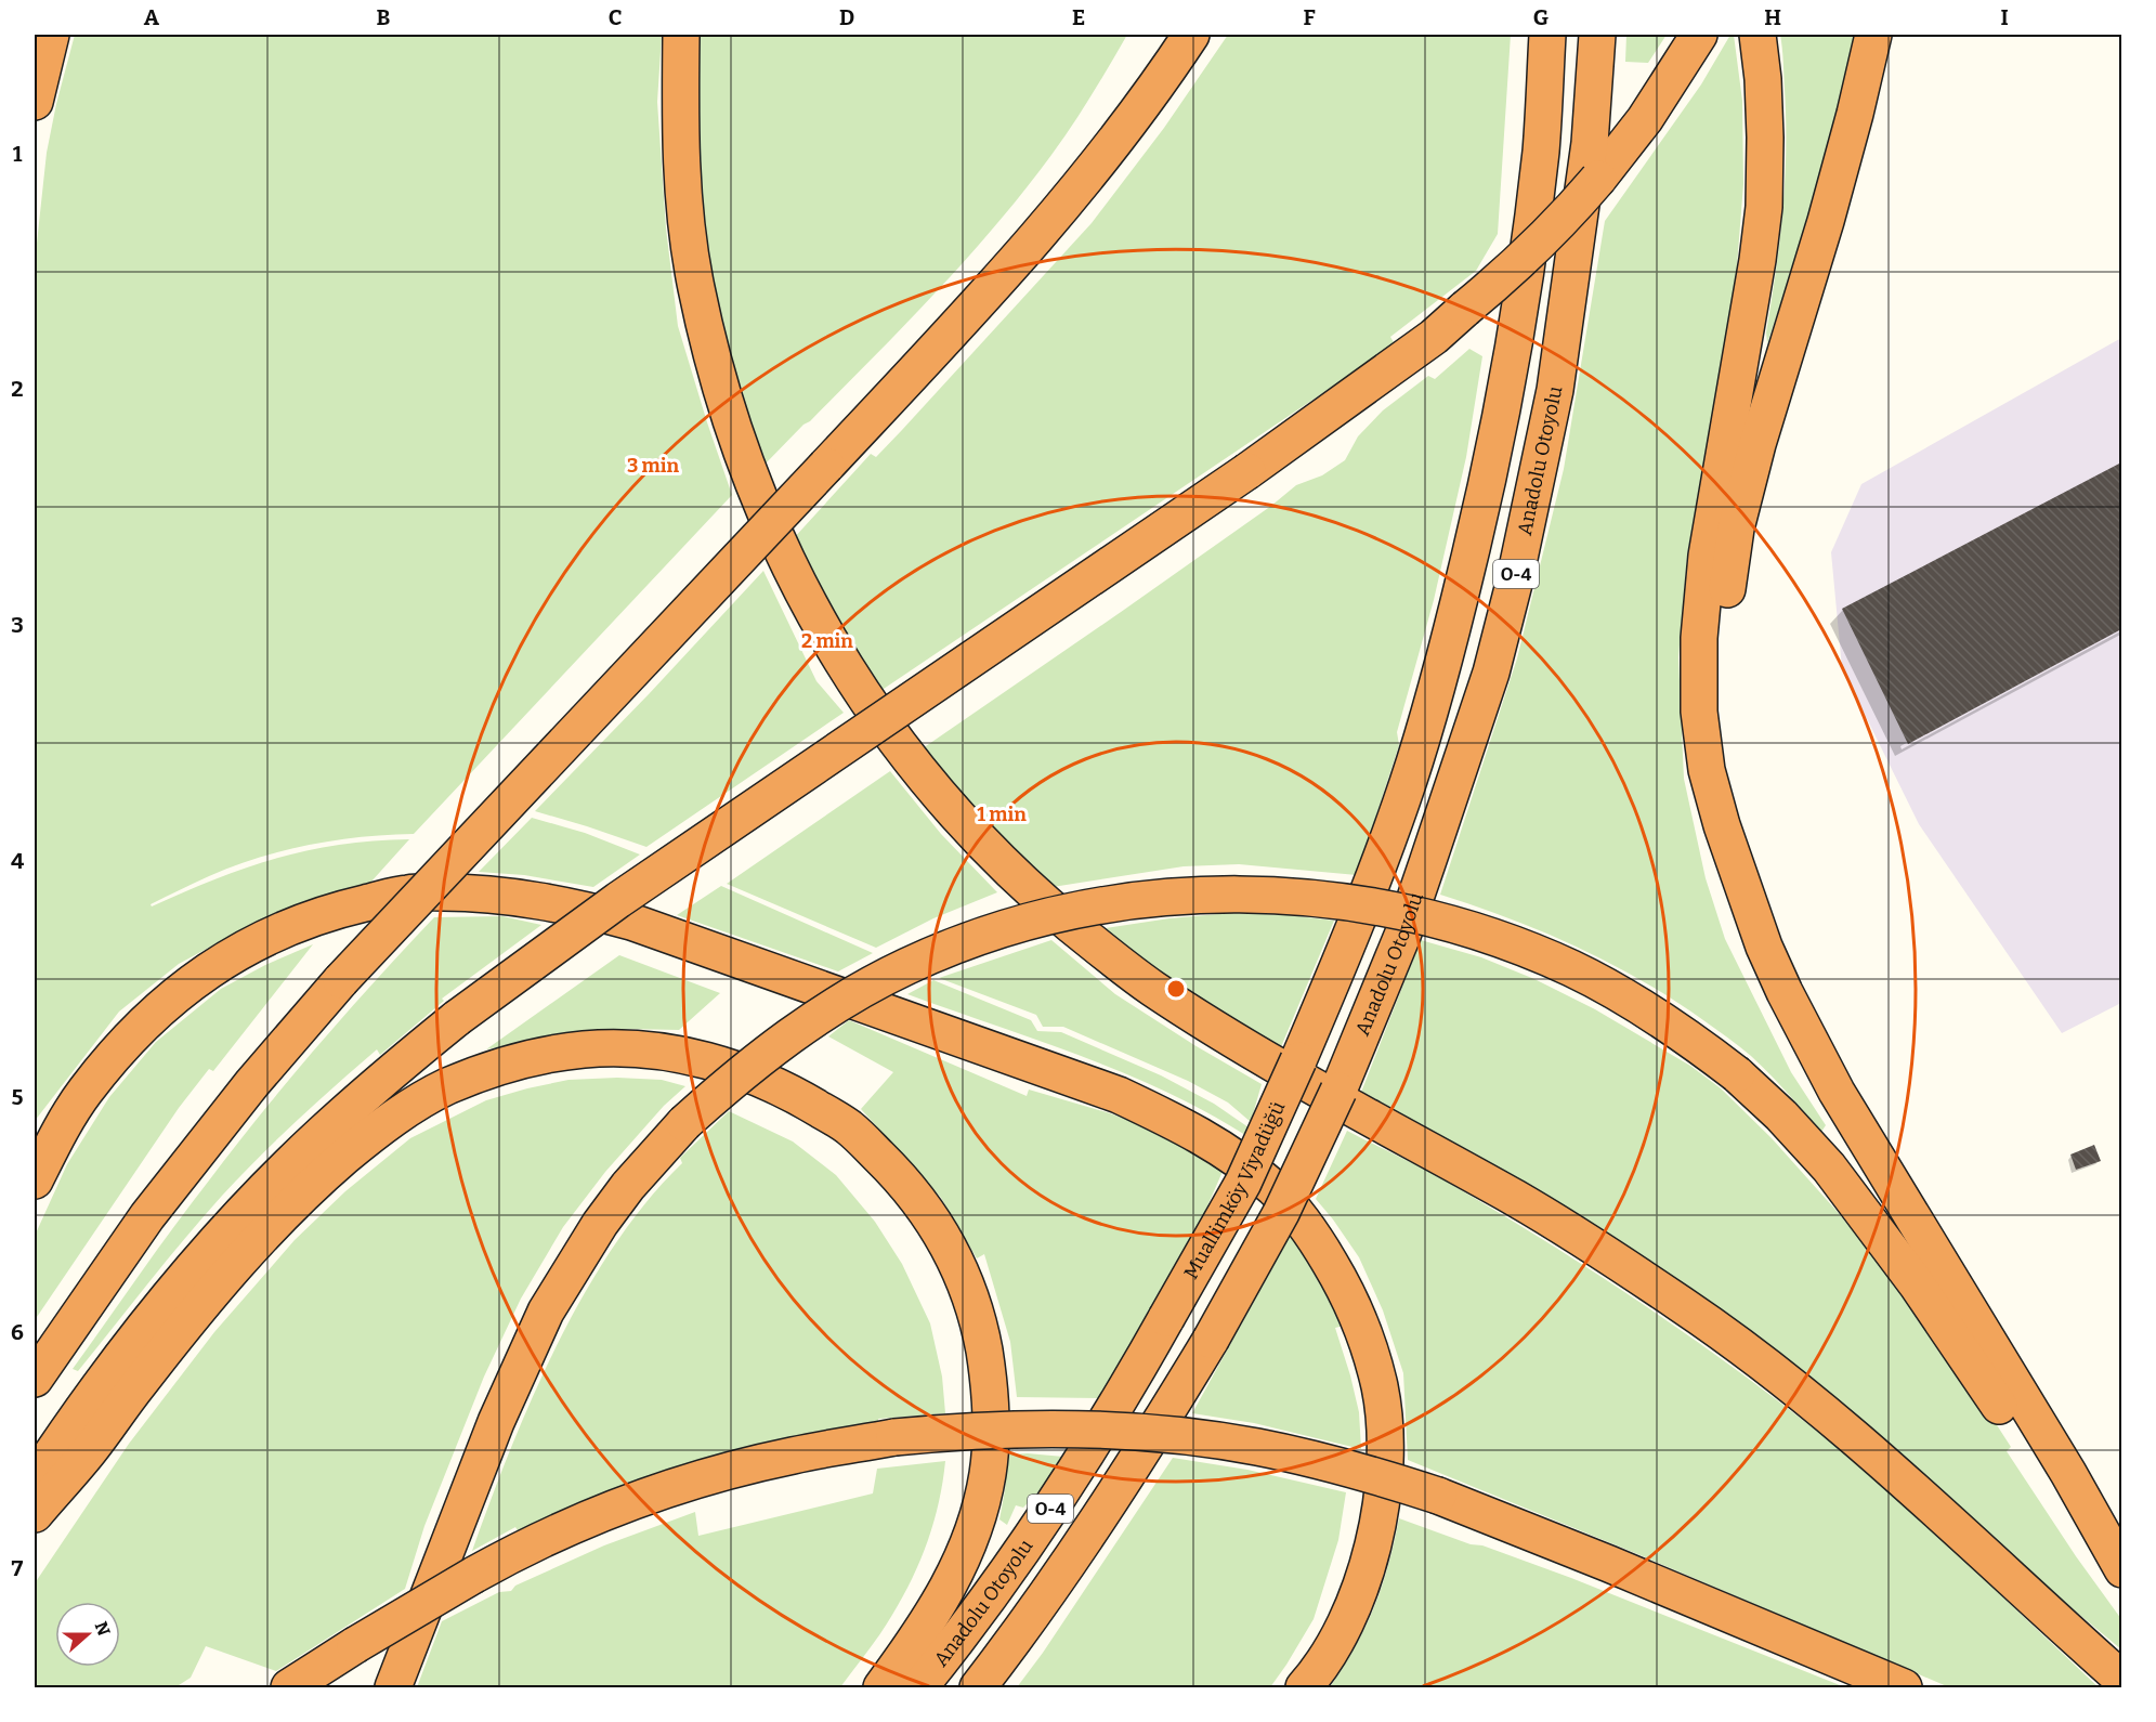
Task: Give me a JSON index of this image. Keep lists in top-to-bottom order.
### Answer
{
  "streets": {
    "highway": ["Anadolu Otoyolu", "O-4", "Muallimköy Viyadüğü"]
  },
  "crossings": [
    ["Anadolu Otoyolu", "Muallimköy Viyadüğü"]
  ],
  "north": "right",
  "grid": {
    "columns": [
      "A",
      "B",
      "C",
      "D",
      "E",
      "F",
      "G",
      "H",
      "I"
    ],
    "rows": [
      "1",
      "2",
      "3",
      "4",
      "5",
      "6",
      "7"
    ]
  },
  "rings": ["3 min", "2 min", "1 min"]
}
